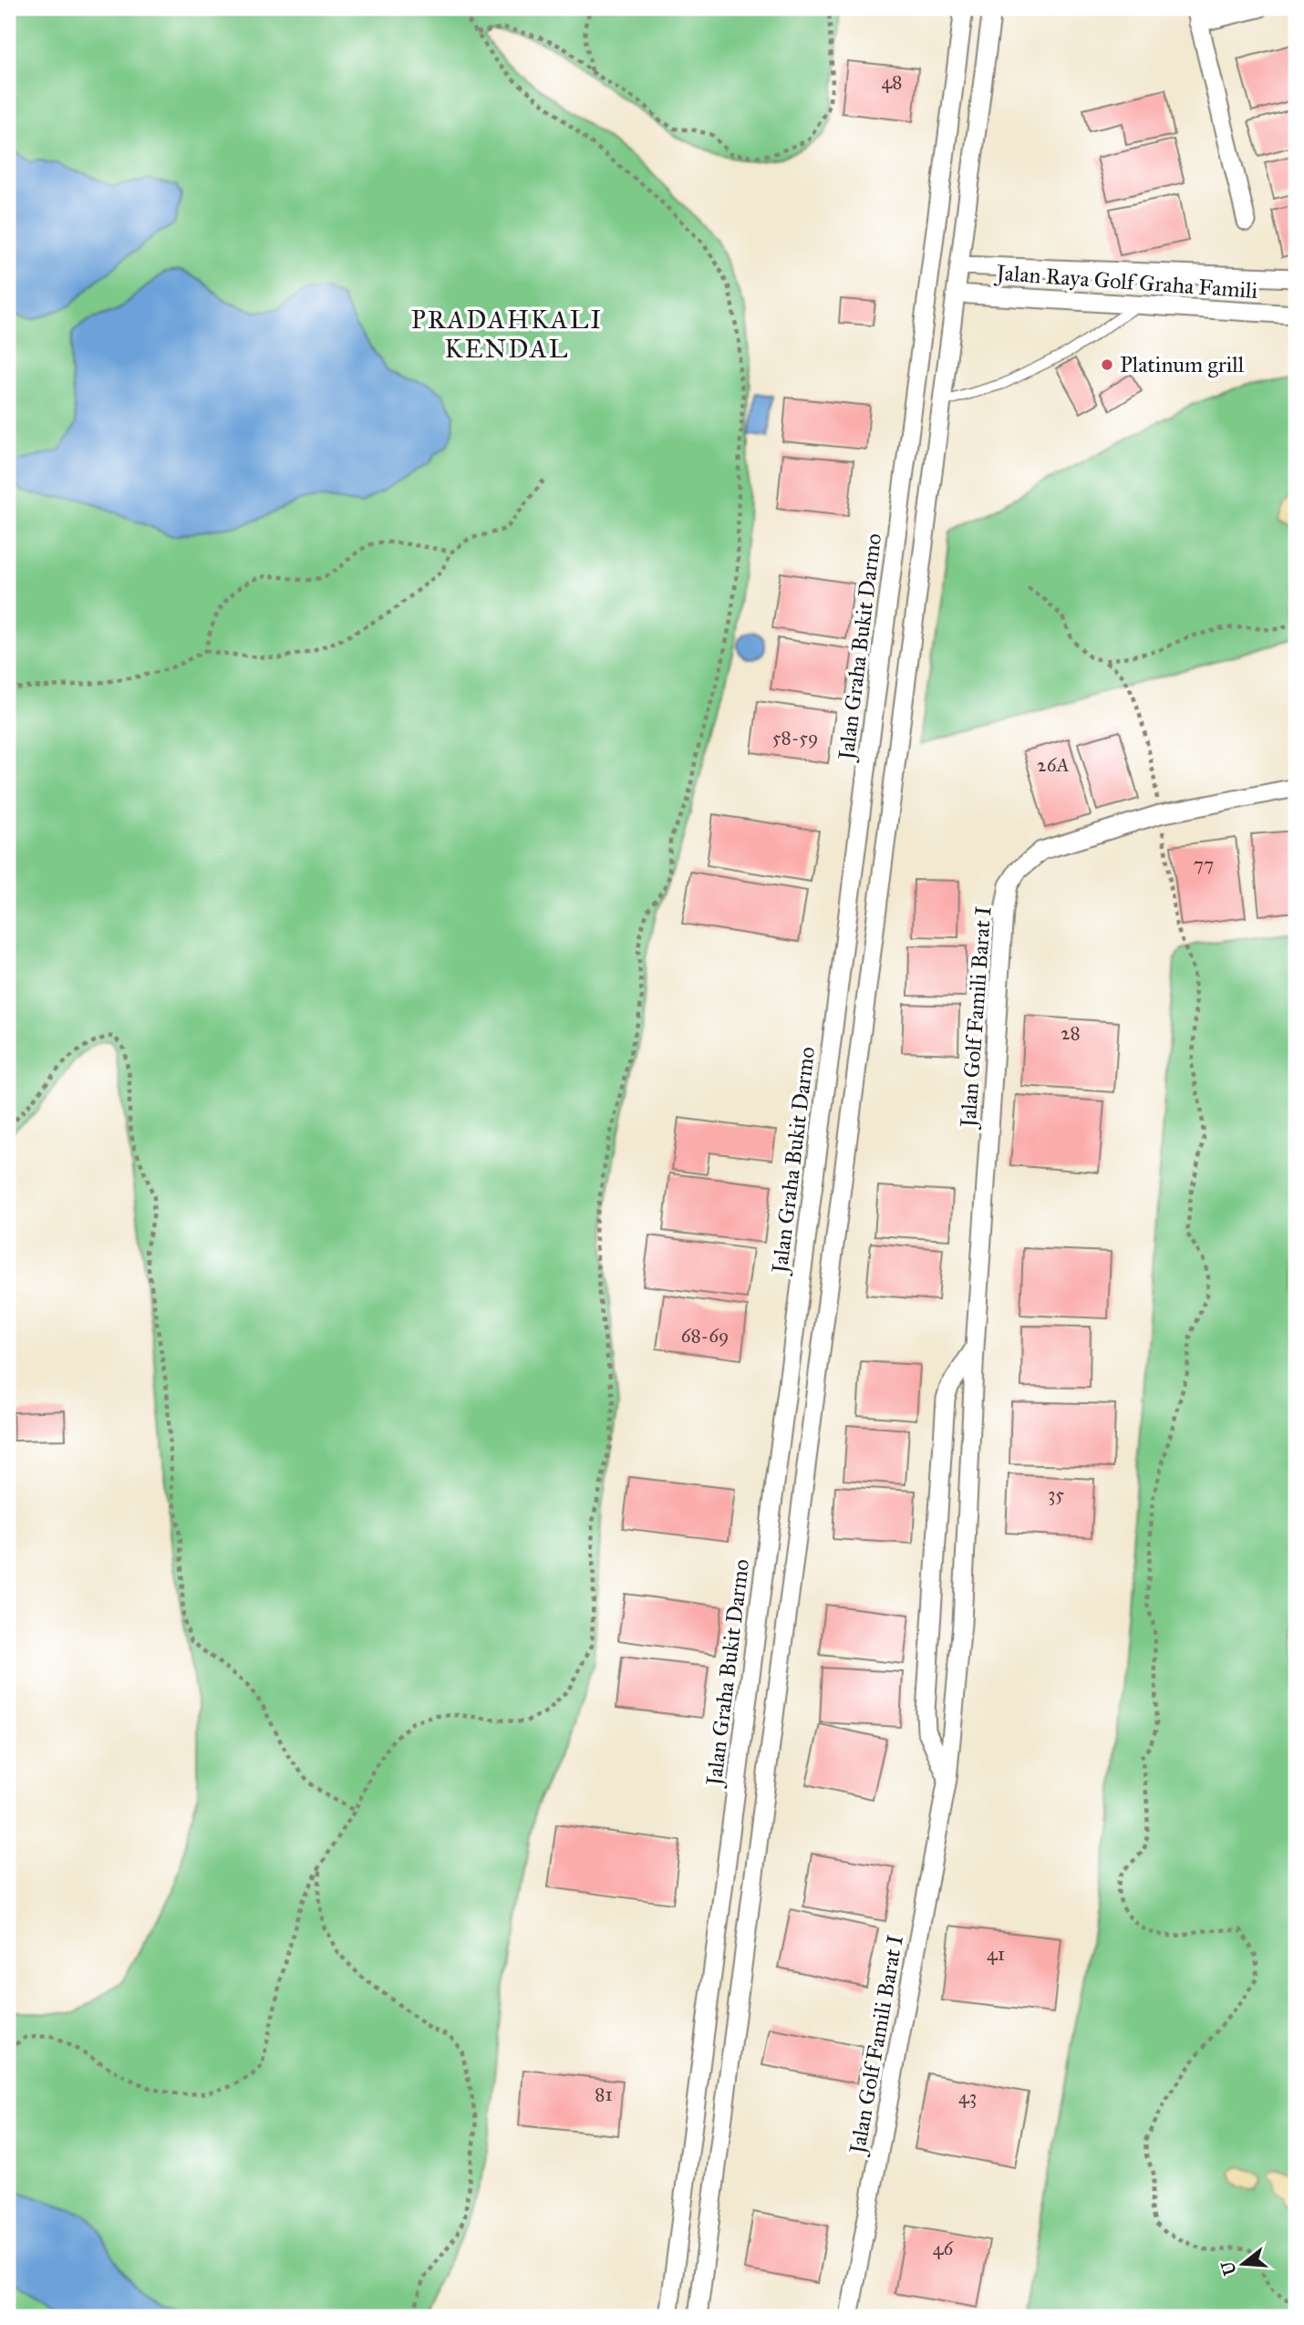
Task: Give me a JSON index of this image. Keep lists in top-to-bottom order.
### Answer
{
  "streets": {
    "street": ["Jalan Raya Golf Graha Famili", "Jalan Graha Bukit Darmo", "Jalan Golf Famili Barat I"]
  },
  "districts": ["PRADAHKALI KENDAL"],
  "places": ["Platinum grill"],
  "house_numbers": [
    "48",
    "58-59",
    "26A",
    "77",
    "28",
    "68-69",
    "35",
    "41",
    "81",
    "43",
    "46"
  ],
  "north": "left"
}
